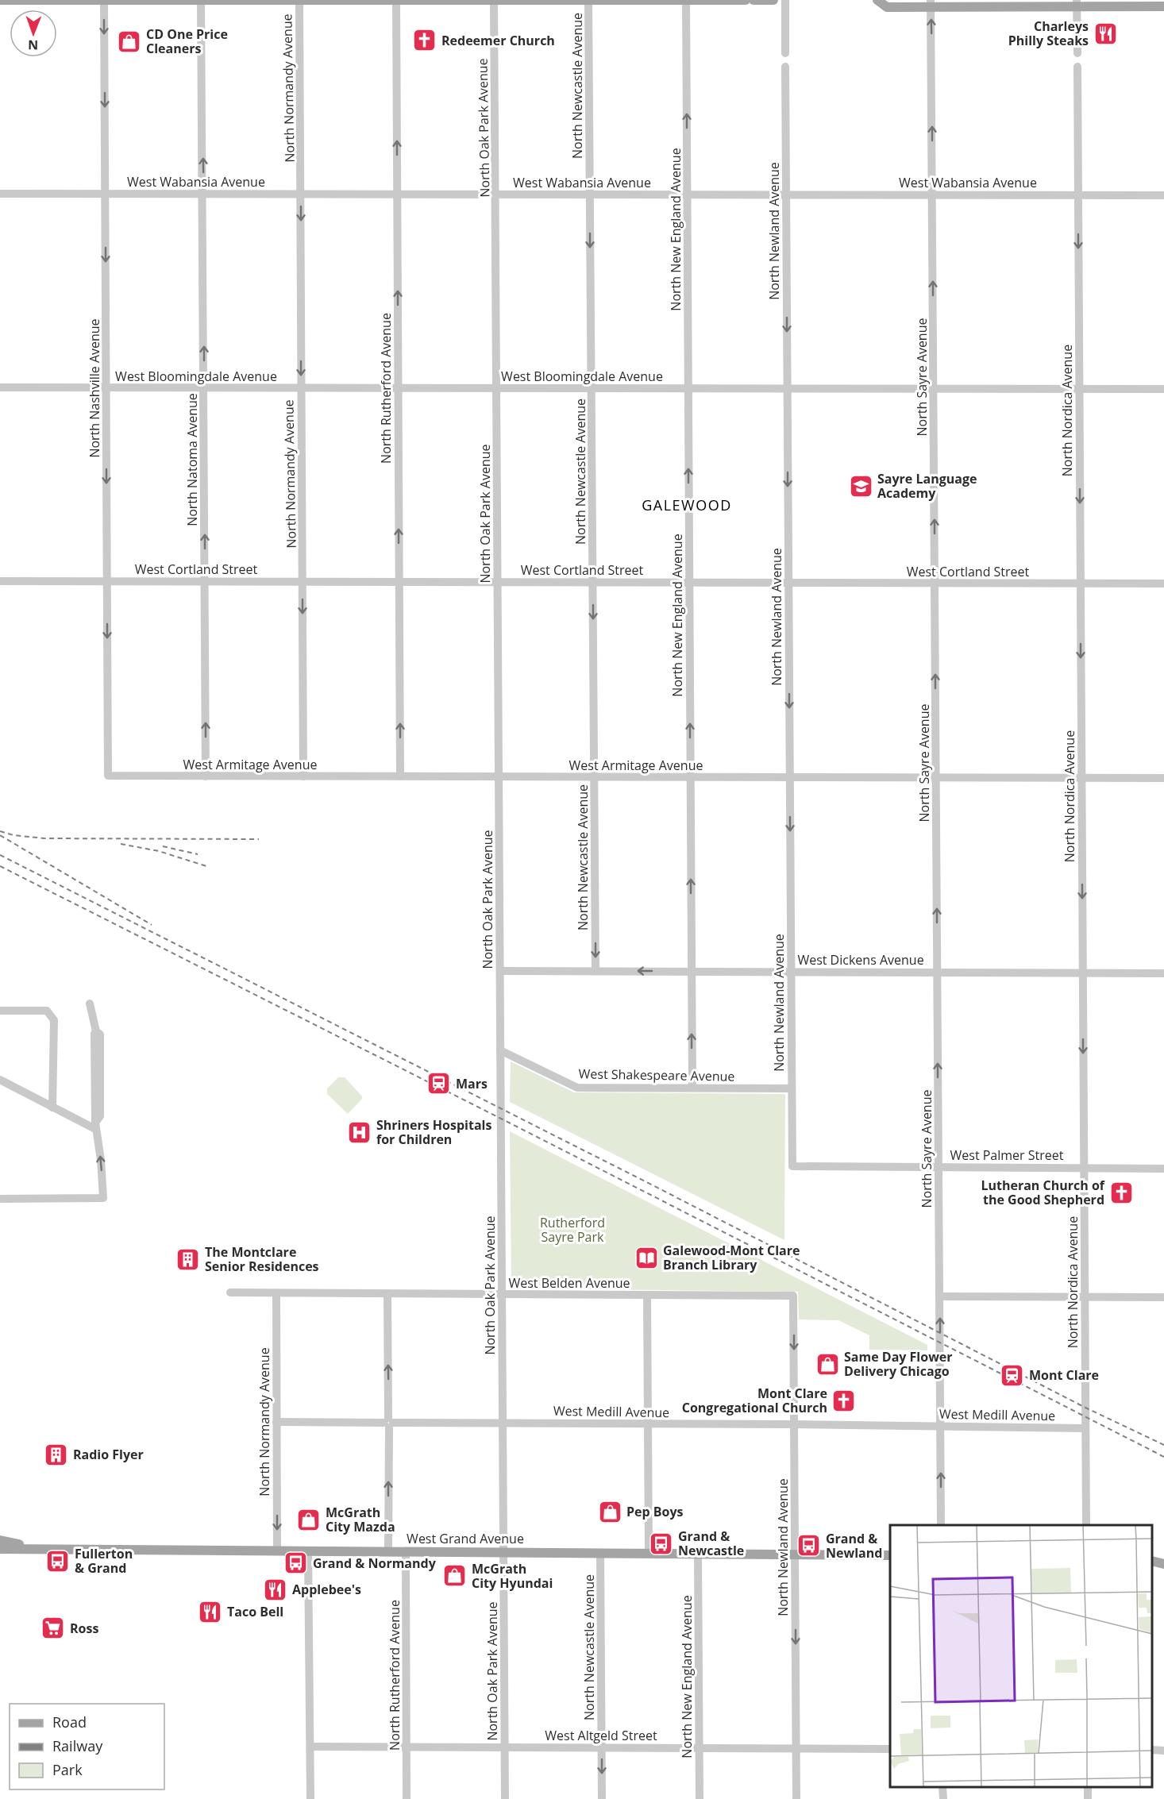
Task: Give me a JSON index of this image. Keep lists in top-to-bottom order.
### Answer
{
  "streets": {
    "main road": ["West Grand Avenue"],
    "street": [
      "North Newcastle Avenue",
      "North Normandy Avenue",
      "North Oak Park Avenue",
      "West Wabansia Avenue",
      "North New England Avenue",
      "North Newland Avenue",
      "West Bloomingdale Avenue",
      "North Sayre Avenue",
      "North Nashville Avenue",
      "North Rutherford Avenue",
      "North Nordica Avenue",
      "North Natoma Avenue",
      "West Cortland Street",
      "West Armitage Avenue",
      "West Dickens Avenue",
      "West Shakespeare Avenue",
      "West Palmer Street",
      "West Belden Avenue",
      "West Medill Avenue",
      "West Altgeld Street"
    ]
  },
  "crossings": [
    ["North Newcastle Avenue", "West Wabansia Avenue"],
    ["North Newcastle Avenue", "West Bloomingdale Avenue"],
    ["North Newcastle Avenue", "West Cortland Street"],
    ["North Newcastle Avenue", "West Armitage Avenue"],
    ["North Newcastle Avenue", "West Dickens Avenue"],
    ["North Newcastle Avenue", "West Grand Avenue"],
    ["North Newcastle Avenue", "West Altgeld Street"],
    ["North Normandy Avenue", "West Wabansia Avenue"],
    ["North Normandy Avenue", "West Bloomingdale Avenue"],
    ["North Normandy Avenue", "West Cortland Street"],
    ["North Normandy Avenue", "West Armitage Avenue"],
    ["North Normandy Avenue", "West Belden Avenue"],
    ["North Normandy Avenue", "West Medill Avenue"],
    ["North Normandy Avenue", "West Grand Avenue"],
    ["North Oak Park Avenue", "West Wabansia Avenue"],
    ["North Oak Park Avenue", "West Bloomingdale Avenue"],
    ["North Oak Park Avenue", "West Cortland Street"],
    ["North Oak Park Avenue", "West Armitage Avenue"],
    ["North Oak Park Avenue", "West Dickens Avenue"],
    ["North Oak Park Avenue", "West Shakespeare Avenue"],
    ["North Oak Park Avenue", "West Belden Avenue"],
    ["North Oak Park Avenue", "West Medill Avenue"],
    ["North Oak Park Avenue", "West Grand Avenue"],
    ["North Oak Park Avenue", "West Altgeld Street"],
    ["West Wabansia Avenue", "North New England Avenue"],
    ["West Wabansia Avenue", "North Newland Avenue"],
    ["West Wabansia Avenue", "North Sayre Avenue"],
    ["West Wabansia Avenue", "North Nashville Avenue"],
    ["West Wabansia Avenue", "North Rutherford Avenue"],
    ["West Wabansia Avenue", "North Nordica Avenue"],
    ["West Wabansia Avenue", "North Natoma Avenue"],
    ["North New England Avenue", "West Bloomingdale Avenue"],
    ["North New England Avenue", "West Cortland Street"],
    ["North New England Avenue", "West Armitage Avenue"],
    ["North New England Avenue", "West Dickens Avenue"],
    ["North New England Avenue", "West Shakespeare Avenue"],
    ["North New England Avenue", "West Grand Avenue"],
    ["North New England Avenue", "West Altgeld Street"],
    ["North Newland Avenue", "West Bloomingdale Avenue"],
    ["North Newland Avenue", "West Cortland Street"],
    ["North Newland Avenue", "West Armitage Avenue"],
    ["North Newland Avenue", "West Dickens Avenue"],
    ["North Newland Avenue", "West Shakespeare Avenue"],
    ["North Newland Avenue", "West Palmer Street"],
    ["North Newland Avenue", "West Belden Avenue"],
    ["North Newland Avenue", "West Medill Avenue"],
    ["North Newland Avenue", "West Grand Avenue"],
    ["North Newland Avenue", "West Altgeld Street"],
    ["West Bloomingdale Avenue", "North Sayre Avenue"],
    ["West Bloomingdale Avenue", "North Nashville Avenue"],
    ["West Bloomingdale Avenue", "North Rutherford Avenue"],
    ["West Bloomingdale Avenue", "North Nordica Avenue"],
    ["West Bloomingdale Avenue", "North Natoma Avenue"],
    ["North Sayre Avenue", "West Cortland Street"],
    ["North Sayre Avenue", "West Armitage Avenue"],
    ["North Sayre Avenue", "West Dickens Avenue"],
    ["North Sayre Avenue", "West Palmer Street"],
    ["North Sayre Avenue", "West Medill Avenue"],
    ["North Nashville Avenue", "West Cortland Street"],
    ["North Nashville Avenue", "West Armitage Avenue"],
    ["North Rutherford Avenue", "West Cortland Street"],
    ["North Rutherford Avenue", "West Armitage Avenue"],
    ["North Rutherford Avenue", "West Grand Avenue"],
    ["North Rutherford Avenue", "West Altgeld Street"],
    ["North Nordica Avenue", "West Cortland Street"],
    ["North Nordica Avenue", "West Armitage Avenue"],
    ["North Nordica Avenue", "West Dickens Avenue"],
    ["North Nordica Avenue", "West Palmer Street"],
    ["North Nordica Avenue", "West Medill Avenue"],
    ["North Natoma Avenue", "West Cortland Street"],
    ["North Natoma Avenue", "West Armitage Avenue"]
  ],
  "one_way": [
    "North Newcastle Avenue",
    "North Normandy Avenue",
    "North New England Avenue",
    "North Newland Avenue",
    "North Sayre Avenue",
    "North Nashville Avenue",
    "North Rutherford Avenue",
    "North Nordica Avenue",
    "North Natoma Avenue"
  ],
  "districts": ["GALEWOOD"],
  "parks": ["Rutherford Sayre Park"],
  "places": {
    "restaurant": ["Charleys Philly Steaks", "Applebee's", "Taco Bell"],
    "church": ["Redeemer Church", "Lutheran Church of the Good Shepherd", "Mont Clare Congregational Church"],
    "shop": [
      "CD One Price Cleaners",
      "Same Day Flower Delivery Chicago",
      "Pep Boys",
      "McGrath City Mazda",
      "McGrath City Hyundai"
    ],
    "school or university": ["Sayre Language Academy"],
    "station": ["Mars", "Mont Clare"],
    "hospital": ["Shriners Hospitals for Children"],
    "library": ["Galewood-Mont Clare Branch Library"],
    "building": ["The Montclare Senior Residences", "Radio Flyer"],
    "bus stop": [
      "Grand & Newcastle",
      "Grand & Newland",
      "Fullerton & Grand",
      "Grand & Normandy"
    ],
    "supermarket": ["Ross"]
  },
  "legend": ["Road", "Railway", "Park"],
  "north": "bottom"
}
